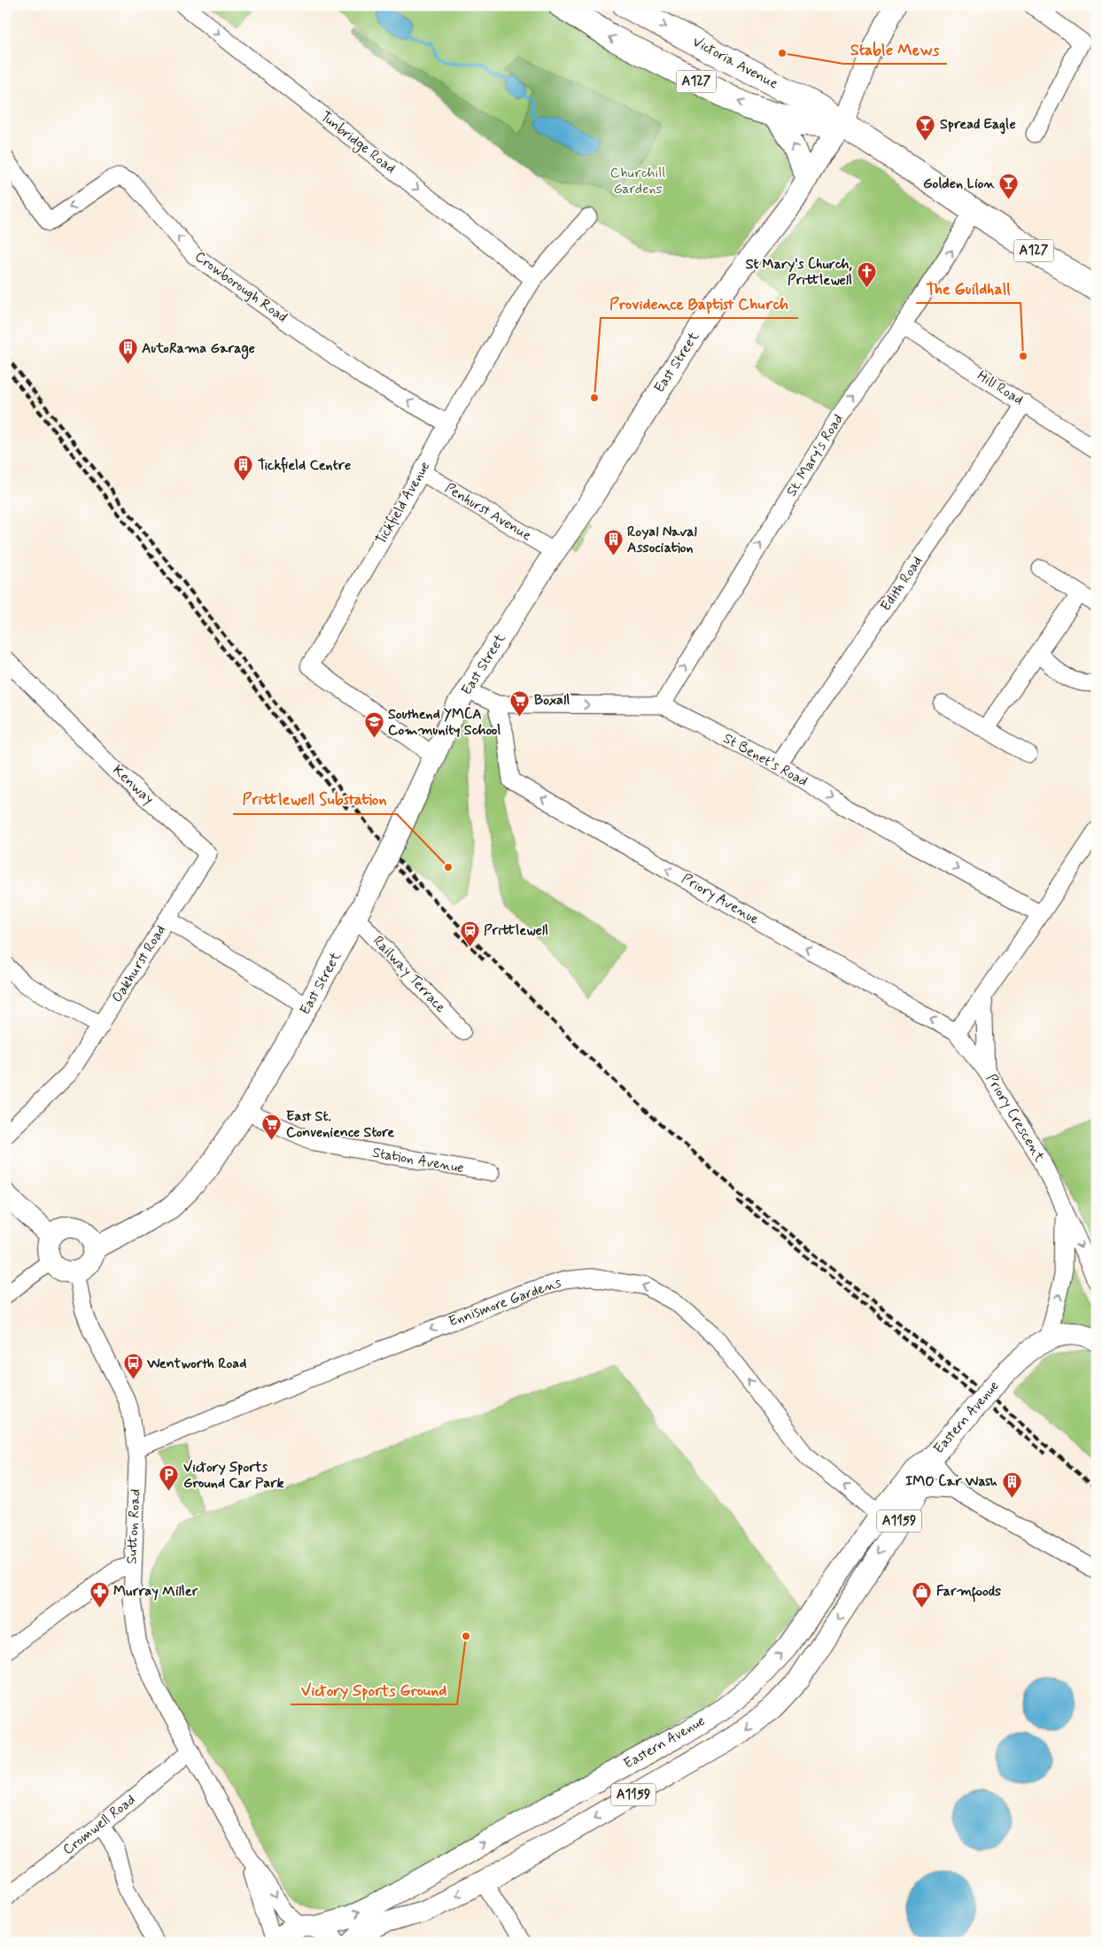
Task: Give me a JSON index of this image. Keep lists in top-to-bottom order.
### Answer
{
  "streets": {
    "highway": ["Victoria Avenue", "A127"],
    "main road": ["East Street", "Eastern Avenue", "A1159"],
    "street": [
      "Tunbridge Road",
      "Crowborough Road",
      "Hill Road",
      "St. Mary's Road",
      "Tickfield Avenue",
      "Penhurst Avenue",
      "Edith Road",
      "St Benet's Road",
      "Kenway",
      "Priory Avenue",
      "Oakhurst Road",
      "Railway Terrace",
      "Priory Crescent",
      "Station Avenue",
      "Ennismore Gardens",
      "Sutton Road",
      "Cromwell Road"
    ]
  },
  "crossings": [
    ["Victoria Avenue", "East Street"],
    ["Victoria Avenue", "St. Mary's Road"],
    ["Tunbridge Road", "Tickfield Avenue"],
    ["Crowborough Road", "Tickfield Avenue"],
    ["East Street", "Tickfield Avenue"],
    ["East Street", "Penhurst Avenue"],
    ["East Street", "St Benet's Road"],
    ["East Street", "Oakhurst Road"],
    ["East Street", "Railway Terrace"],
    ["East Street", "Station Avenue"],
    ["East Street", "Sutton Road"],
    ["Hill Road", "St. Mary's Road"],
    ["Hill Road", "Edith Road"],
    ["St. Mary's Road", "St Benet's Road"],
    ["Tickfield Avenue", "Penhurst Avenue"],
    ["Edith Road", "St Benet's Road"],
    ["St Benet's Road", "Priory Avenue"],
    ["Kenway", "Oakhurst Road"],
    ["Priory Avenue", "Priory Crescent"],
    ["Priory Crescent", "Eastern Avenue"],
    ["Priory Crescent", "A1159"],
    ["Ennismore Gardens", "Eastern Avenue"],
    ["Ennismore Gardens", "Sutton Road"],
    ["Eastern Avenue", "A1159"],
    ["Eastern Avenue", "Sutton Road"],
    ["Sutton Road", "Cromwell Road"]
  ],
  "one_way": [
    "Tunbridge Road",
    "Crowborough Road",
    "St. Mary's Road",
    "St Benet's Road",
    "Priory Avenue",
    "Ennismore Gardens"
  ],
  "parks": ["Churchill Gardens"],
  "places": {
    "other": [
      "Stable Mews",
      "The Guildhall",
      "Providence Baptist Church",
      "Prittlewell Substation",
      "Victory Sports Ground"
    ],
    "bar": ["Spread Eagle", "Golden Lion"],
    "church": ["St Mary's Church, Prittlewell"],
    "building": [
      "AutoRama Garage",
      "Tickfield Centre",
      "Royal Naval Association",
      "IMO Car Wash"
    ],
    "supermarket": ["Boxall", "East St. Convenience Store"],
    "school or university": ["Southend YMCA Community School"],
    "station": ["Prittlewell"],
    "bus stop": ["Wentworth Road"],
    "parking": ["Victory Sports Ground Car Park"],
    "pharmacy": ["Murray Miller"],
    "shop": ["Farmfoods"]
  }
}
